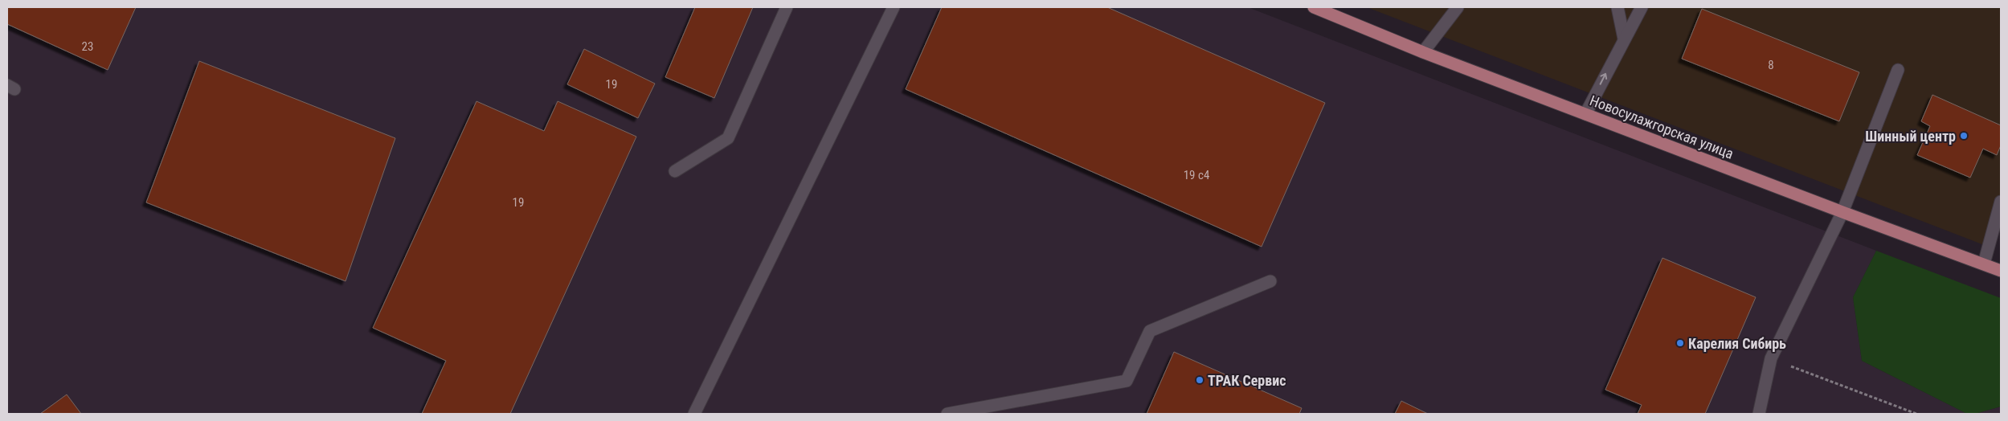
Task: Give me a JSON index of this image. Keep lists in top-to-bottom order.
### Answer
{
  "streets": {
    "main road": ["Новосулажгорская улица"]
  },
  "places": ["Шинный центр", "Карелия Сибирь", "ТРАК Сервис"],
  "house_numbers": [
    "23",
    "8",
    "19",
    "19 с4",
    "19"
  ]
}
